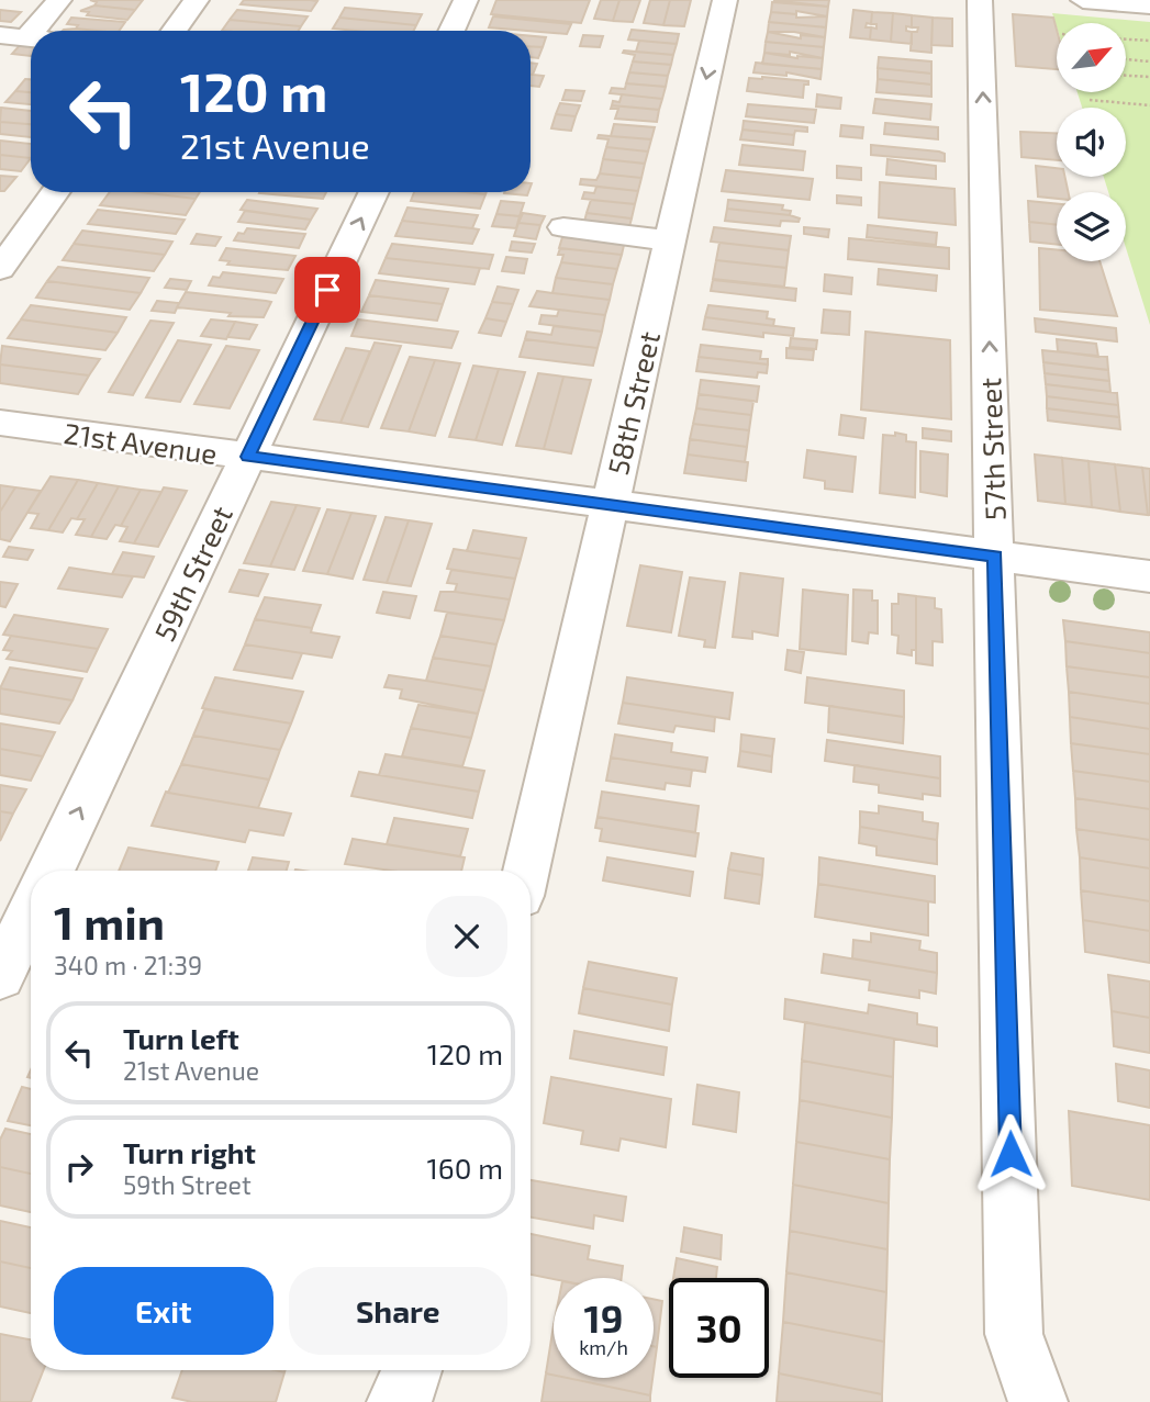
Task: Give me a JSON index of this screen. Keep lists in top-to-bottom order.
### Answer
{
  "streets": {
    "street": [
      "58th Street",
      "21st Avenue",
      "57th Street",
      "59th Street"
    ]
  },
  "crossings": [
    ["58th Street", "21st Avenue"],
    ["21st Avenue", "57th Street"],
    ["21st Avenue", "59th Street"]
  ],
  "one_way": ["57th Street", "59th Street"],
  "north": "top right",
  "page": {
    "turn": ["120 m", "21st Avenue"],
    "heading": ["1 min", "340 m · 21:39"],
    "list": [
      {
        "name": "Turn left",
        "note": "21st Avenue",
        "value": "120 m"
      },
      {
        "name": "Turn right",
        "note": "59th Street",
        "value": "160 m"
      }
    ],
    "buttons": ["Exit", "Share"],
    "speed": "19 km/h",
    "limit": "30"
  }
}
